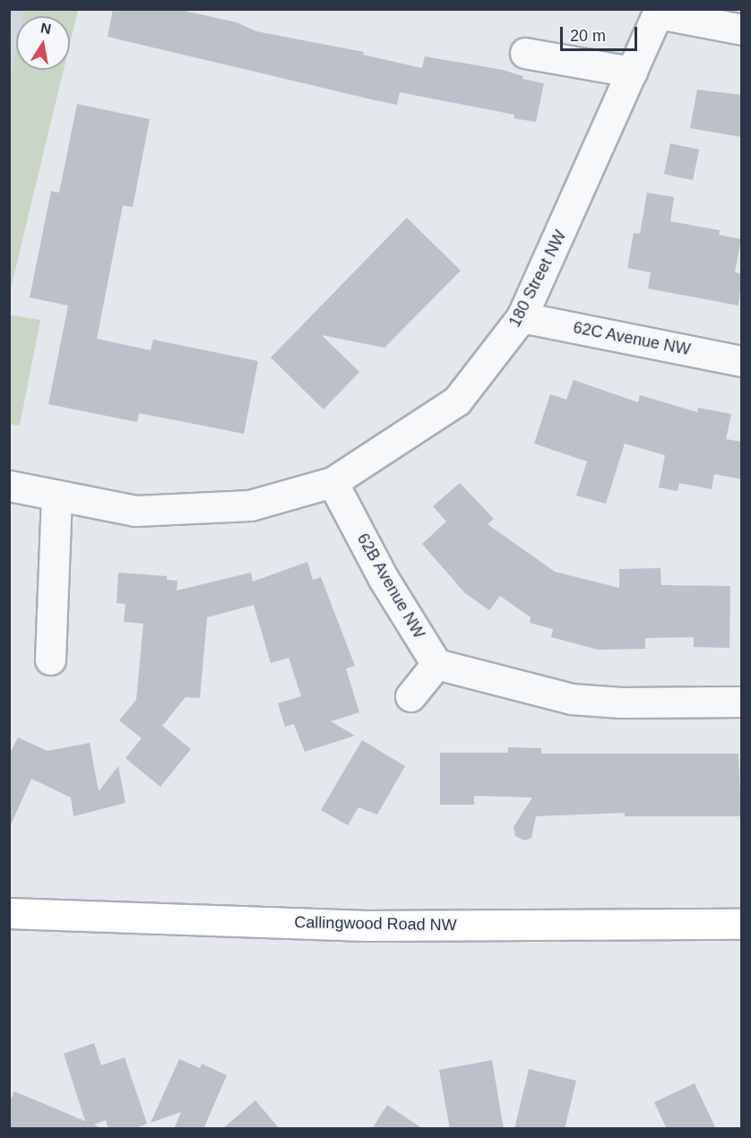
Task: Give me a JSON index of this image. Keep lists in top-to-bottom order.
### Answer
{
  "streets": {
    "main road": ["Callingwood Road NW"],
    "street": ["180 Street NW", "62C Avenue NW", "62B Avenue NW"]
  },
  "crossings": [
    ["180 Street NW", "62C Avenue NW"],
    ["180 Street NW", "62B Avenue NW"]
  ],
  "scale_bar": "20 m",
  "north": "top"
}
